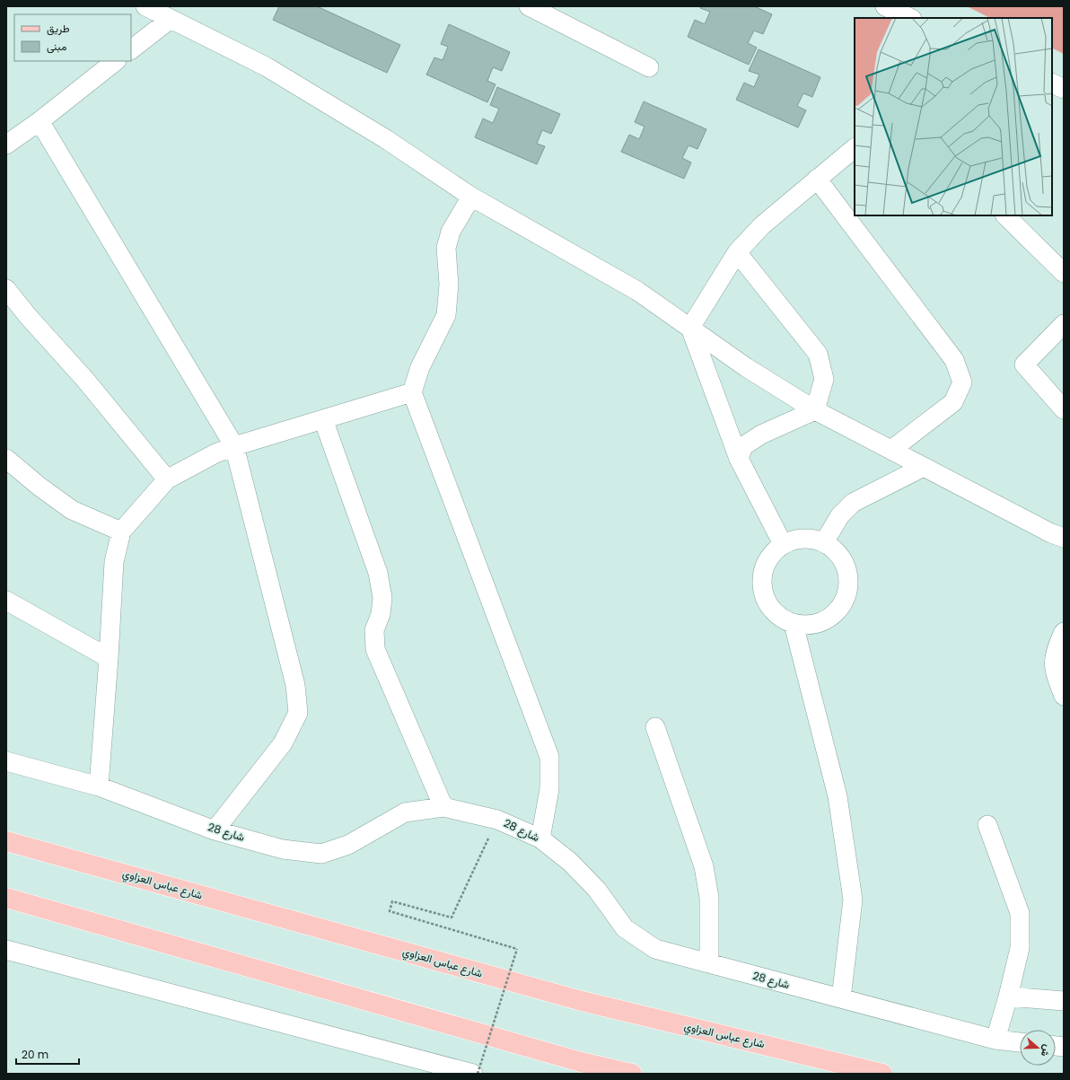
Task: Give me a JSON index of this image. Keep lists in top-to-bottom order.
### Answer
{
  "streets": {
    "main road": ["شارع عباس العزاوي"],
    "street": ["شارع 28"]
  },
  "legend": ["طريق", "مبنى"],
  "scale_bar": "20 m",
  "north": "right"
}
